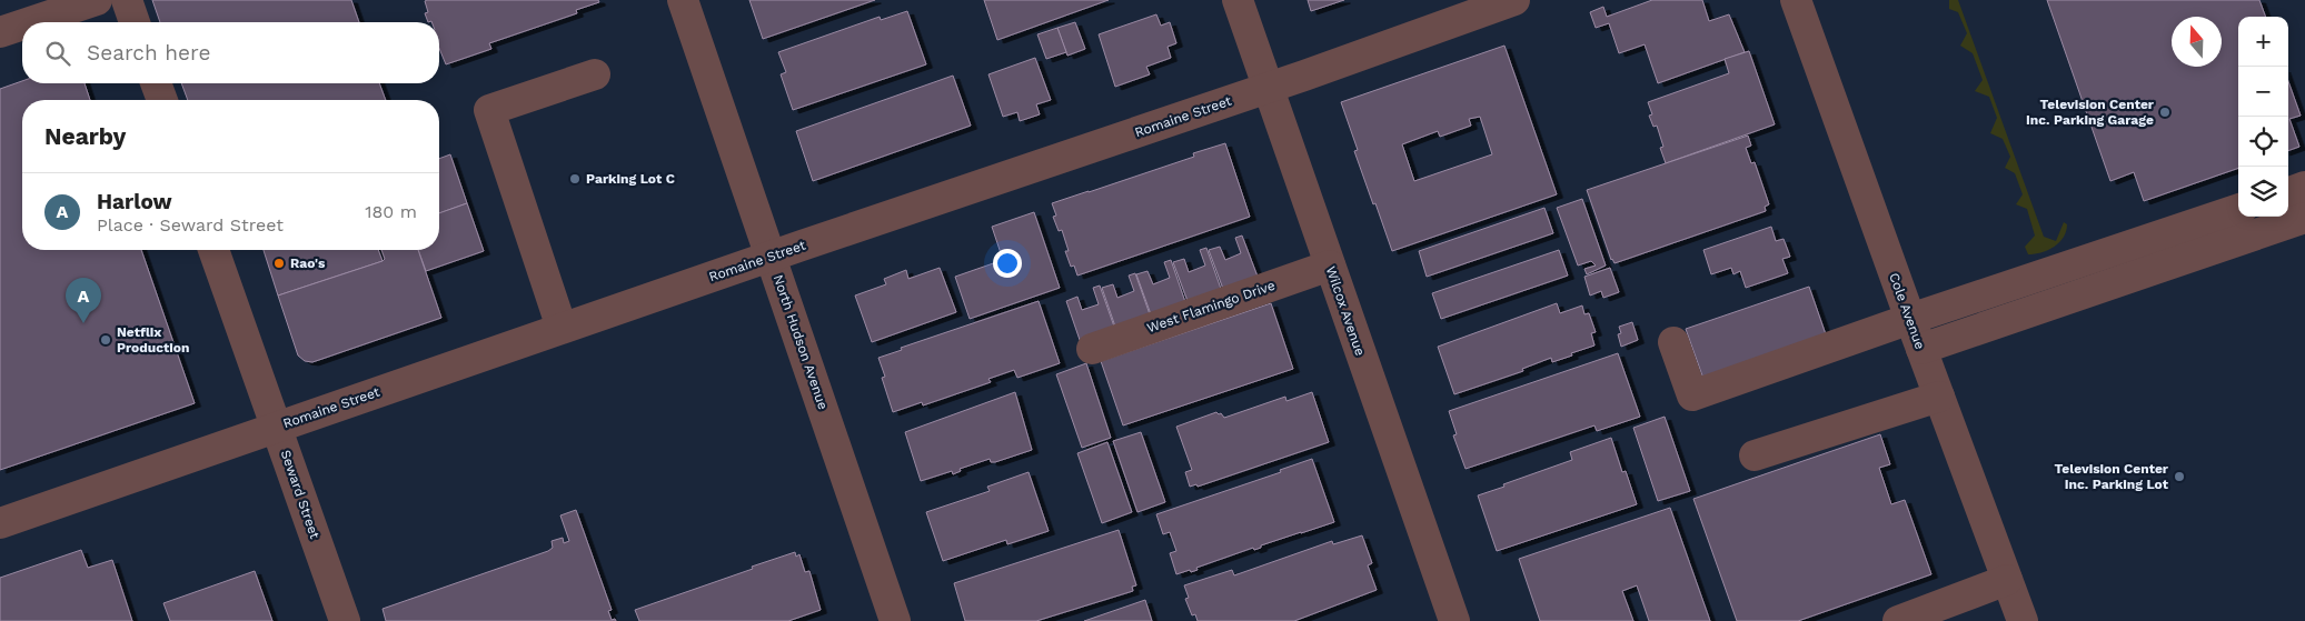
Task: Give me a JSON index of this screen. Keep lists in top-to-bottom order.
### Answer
{
  "streets": {
    "street": [
      "Romaine Street",
      "West Flamingo Drive",
      "Wilcox Avenue",
      "Cole Avenue",
      "North Hudson Avenue",
      "Seward Street"
    ]
  },
  "crossings": [
    ["Romaine Street", "Wilcox Avenue"],
    ["Romaine Street", "North Hudson Avenue"],
    ["Romaine Street", "Seward Street"],
    ["West Flamingo Drive", "Wilcox Avenue"]
  ],
  "places": [
    "Television Center Inc. Parking Garage",
    "Parking Lot C",
    "Rao's",
    "Netflix Production",
    "Television Center Inc. Parking Lot"
  ],
  "north": "top",
  "page": {
    "map_buttons": ["+", "−"],
    "search": "Search here",
    "heading": "Nearby",
    "list": [
      {
        "mark": "A",
        "name": "Harlow",
        "note": "Place · Seward Street",
        "value": "180 m"
      }
    ],
    "pins": "A"
  }
}
